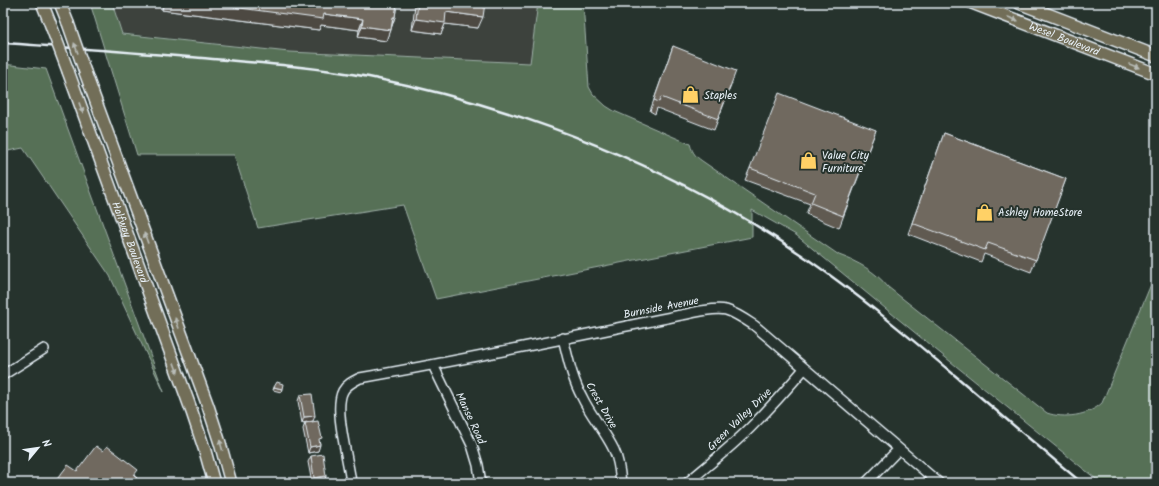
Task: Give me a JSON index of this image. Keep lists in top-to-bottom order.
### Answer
{
  "streets": {
    "main road": ["Wesel Boulevard", "Halfway Boulevard"],
    "street": [
      "Burnside Avenue",
      "Crest Drive",
      "Manse Road",
      "Green Valley Drive"
    ]
  },
  "crossings": [
    ["Burnside Avenue", "Crest Drive"],
    ["Burnside Avenue", "Manse Road"],
    ["Burnside Avenue", "Green Valley Drive"]
  ],
  "places": {
    "shop": ["Staples", "Value City Furniture", "Ashley HomeStore"]
  },
  "north": "top right"
}
